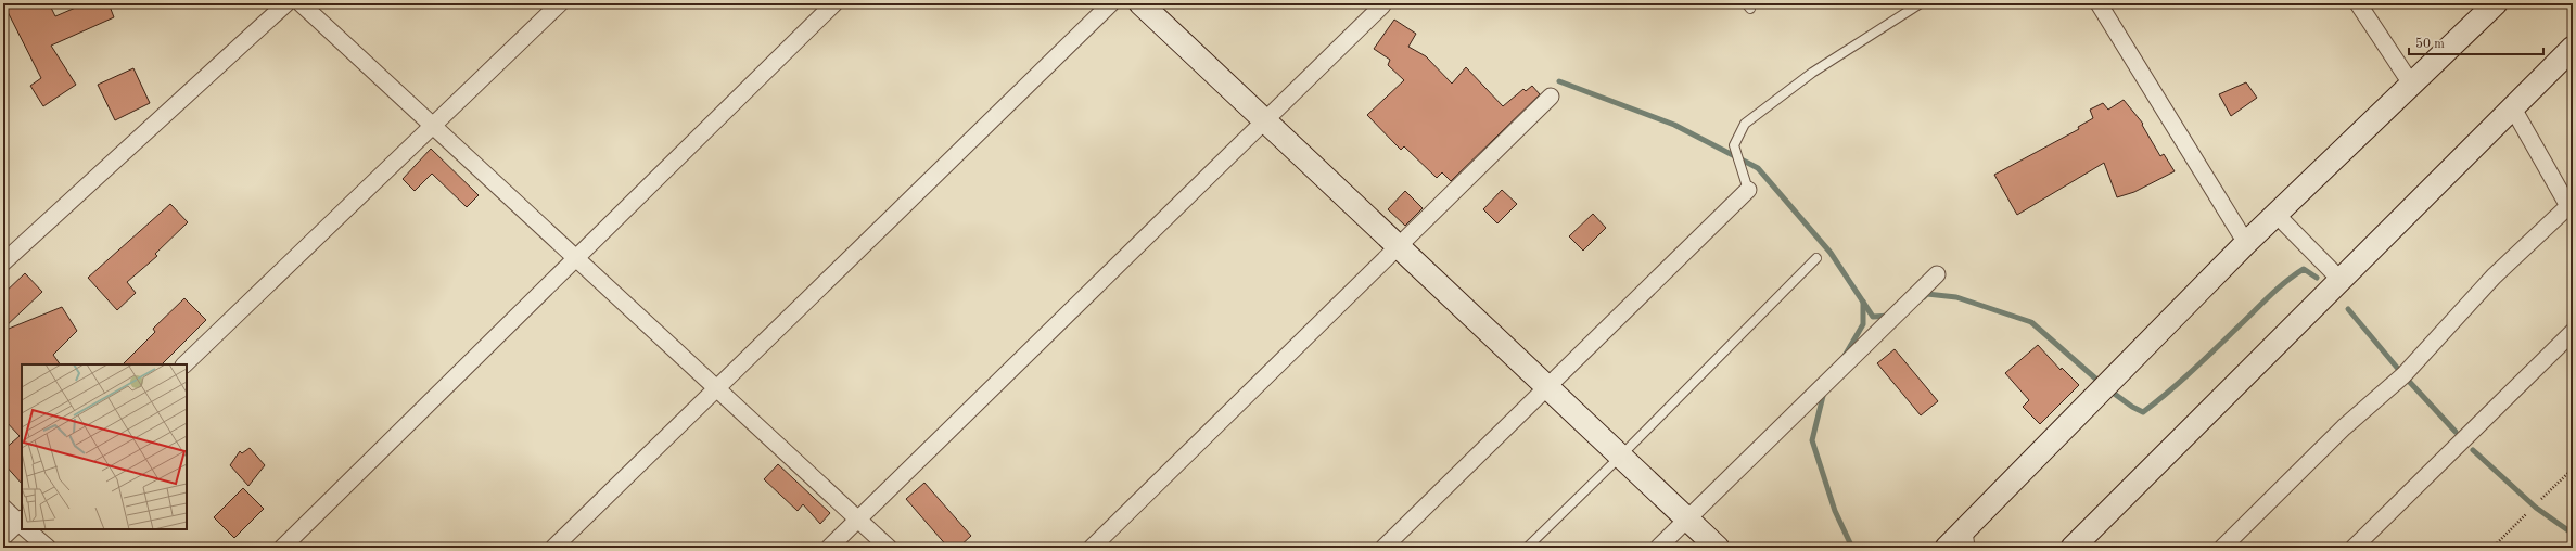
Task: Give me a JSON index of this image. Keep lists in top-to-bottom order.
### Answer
{
  "scale_bar": "50 m"
}
